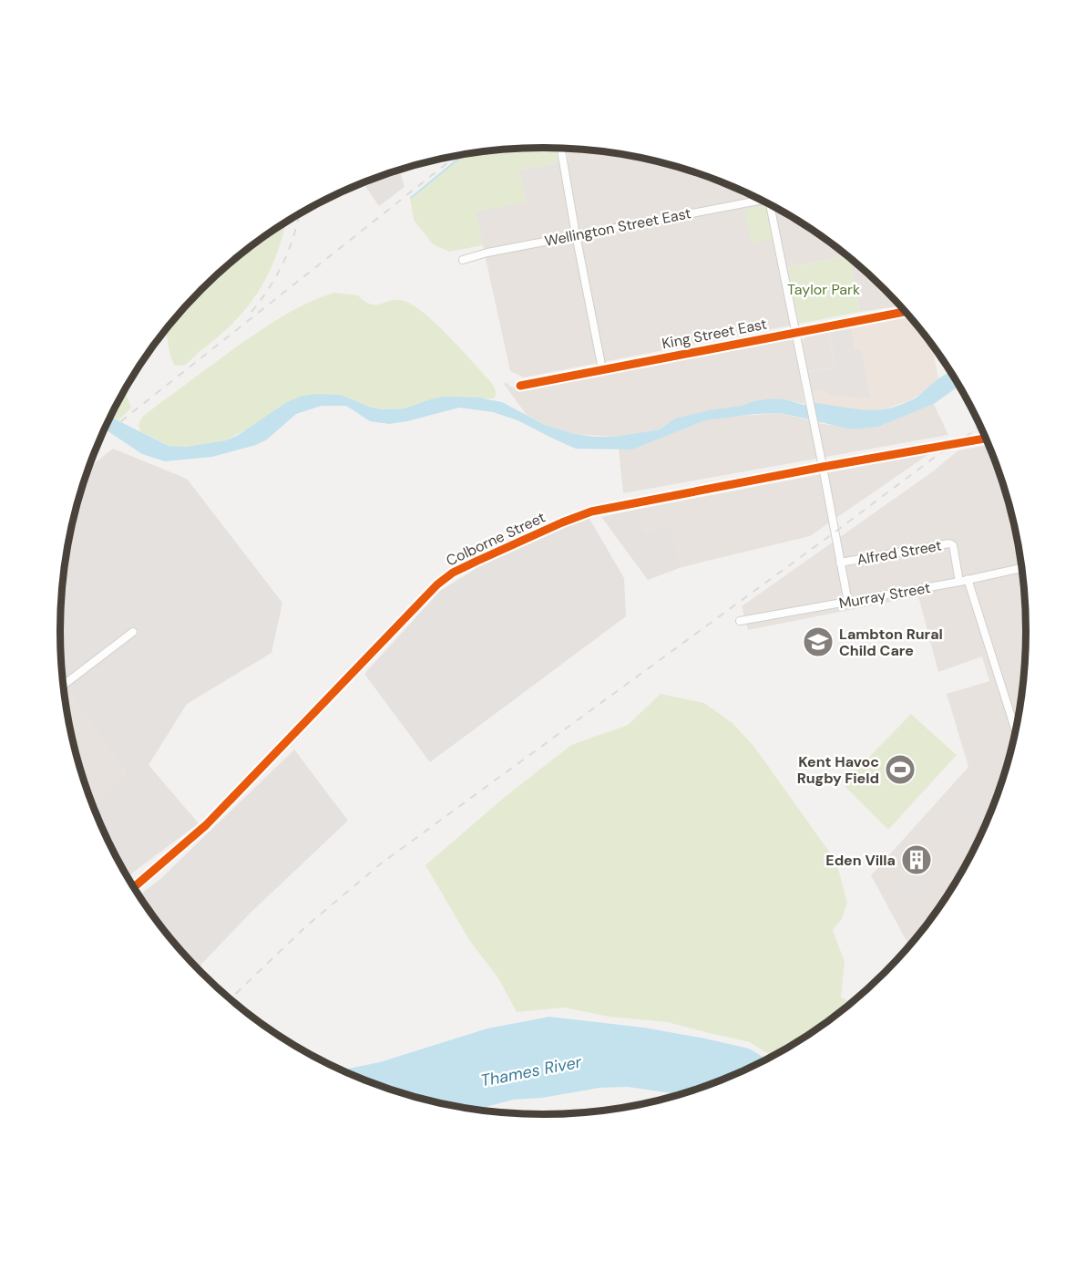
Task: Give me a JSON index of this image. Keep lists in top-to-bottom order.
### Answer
{
  "streets": {
    "street": [
      "Wellington Street East",
      "King Street East",
      "Colborne Street",
      "Alfred Street",
      "Murray Street"
    ]
  },
  "crossings": [
    ["Alfred Street", "Murray Street"]
  ],
  "water": ["Thames River"],
  "parks": ["Taylor Park"],
  "places": {
    "school or university": ["Lambton Rural Child Care"],
    "sports": ["Kent Havoc Rugby Field"],
    "building": ["Eden Villa"]
  }
}
